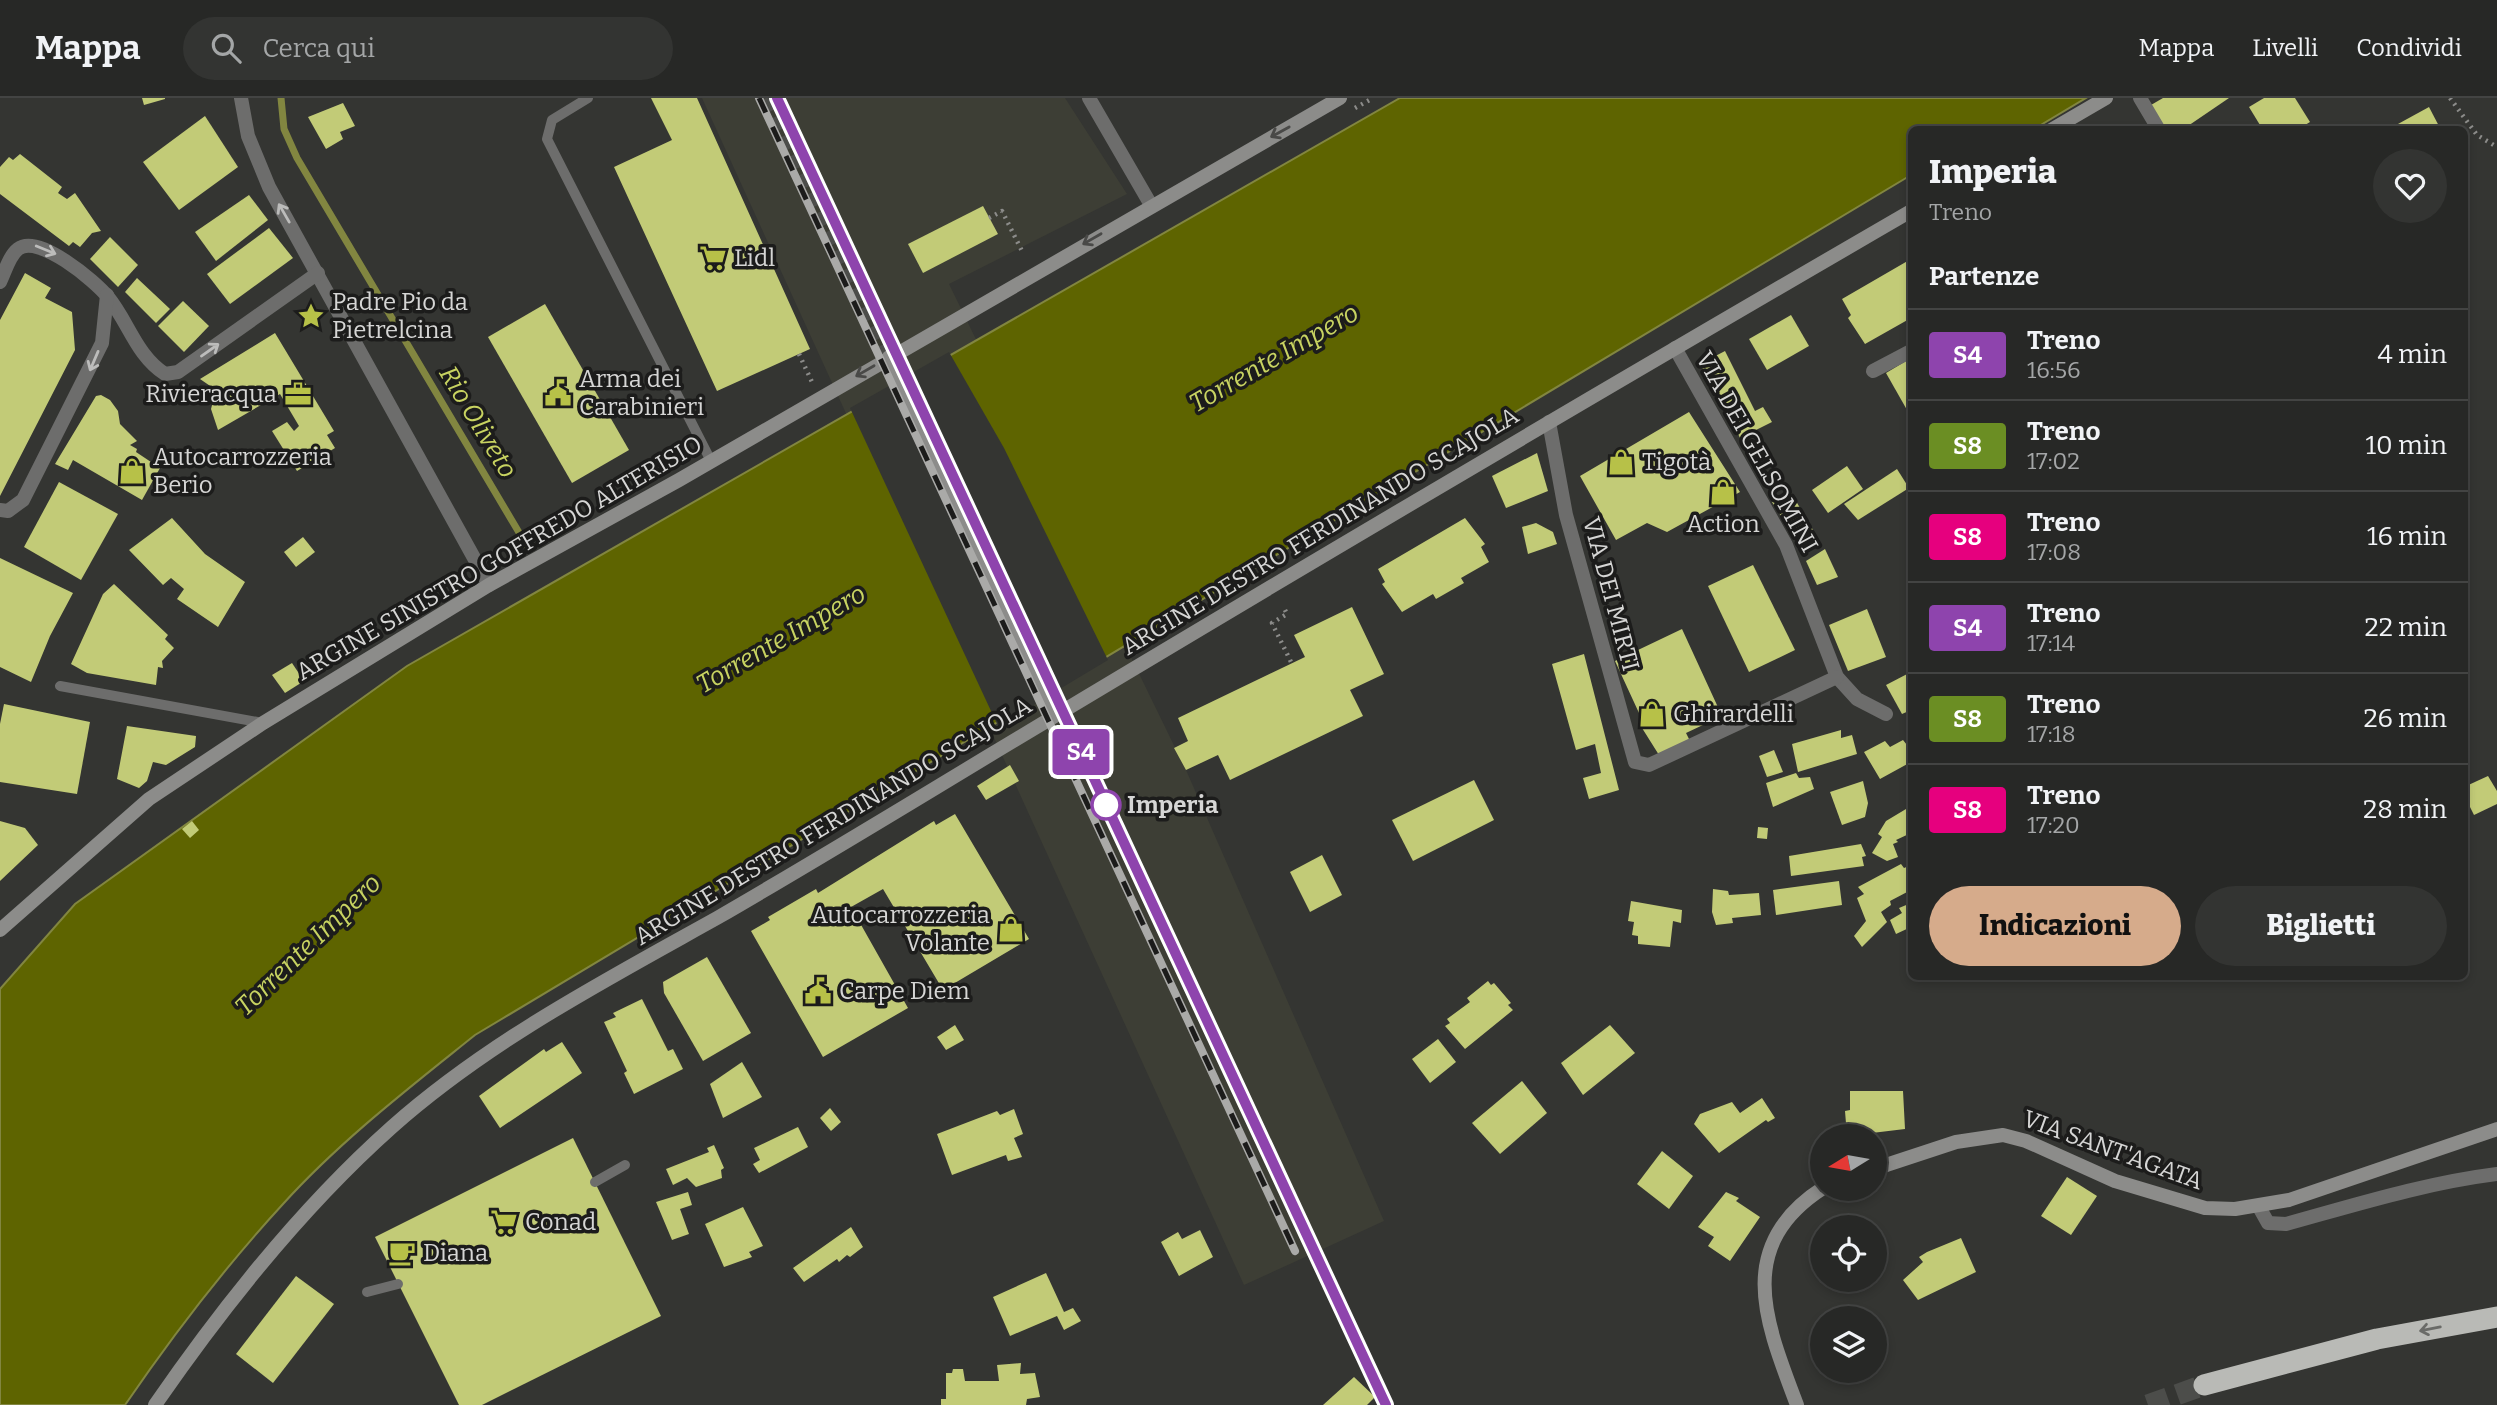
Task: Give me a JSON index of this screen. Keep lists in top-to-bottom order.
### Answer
{
  "streets": {
    "main road": ["ARGINE DESTRO FERDINANDO SCAJOLA", "ARGINE SINISTRO GOFFREDO ALTERISIO", "VIA SANT'AGATA"],
    "street": ["VIA DEI GELSOMINI", "VIA DEI MIRTI"]
  },
  "crossings": [
    ["VIA DEI GELSOMINI", "ARGINE DESTRO FERDINANDO SCAJOLA"],
    ["VIA DEI GELSOMINI", "VIA DEI MIRTI"],
    ["ARGINE DESTRO FERDINANDO SCAJOLA", "VIA DEI MIRTI"]
  ],
  "one_way": ["ARGINE SINISTRO GOFFREDO ALTERISIO"],
  "water": ["Torrente Impero", "Rio Oliveto"],
  "places": {
    "supermarket": ["Lidl", "Conad"],
    "place": ["Padre Pio da Pietrelcina"],
    "public building": ["Arma dei Carabinieri", "Carpe Diem"],
    "office": ["Rivieracqua"],
    "shop": [
      "Tigotà",
      "Autocarrozzeria Berio",
      "Action",
      "Ghirardelli",
      "Autocarrozzeria Volante"
    ],
    "other": ["Imperia"],
    "cafe": ["Diana"]
  },
  "north": "left",
  "page": {
    "header": "Mappa",
    "search": "Cerca qui",
    "nav": ["Mappa", "Livelli", "Condividi"],
    "on_map": "S4",
    "heading": [
      ["Imperia", "Treno"],
      "Partenze"
    ],
    "list": [
      {
        "mark": "S4",
        "name": "Treno",
        "note": "16:56",
        "value": "4 min"
      },
      {
        "mark": "S8",
        "name": "Treno",
        "note": "17:02",
        "value": "10 min"
      },
      {
        "mark": "S8",
        "name": "Treno",
        "note": "17:08",
        "value": "16 min"
      },
      {
        "mark": "S4",
        "name": "Treno",
        "note": "17:14",
        "value": "22 min"
      },
      {
        "mark": "S8",
        "name": "Treno",
        "note": "17:18",
        "value": "26 min"
      },
      {
        "mark": "S8",
        "name": "Treno",
        "note": "17:20",
        "value": "28 min"
      }
    ],
    "buttons": ["Indicazioni", "Biglietti"]
  }
}
